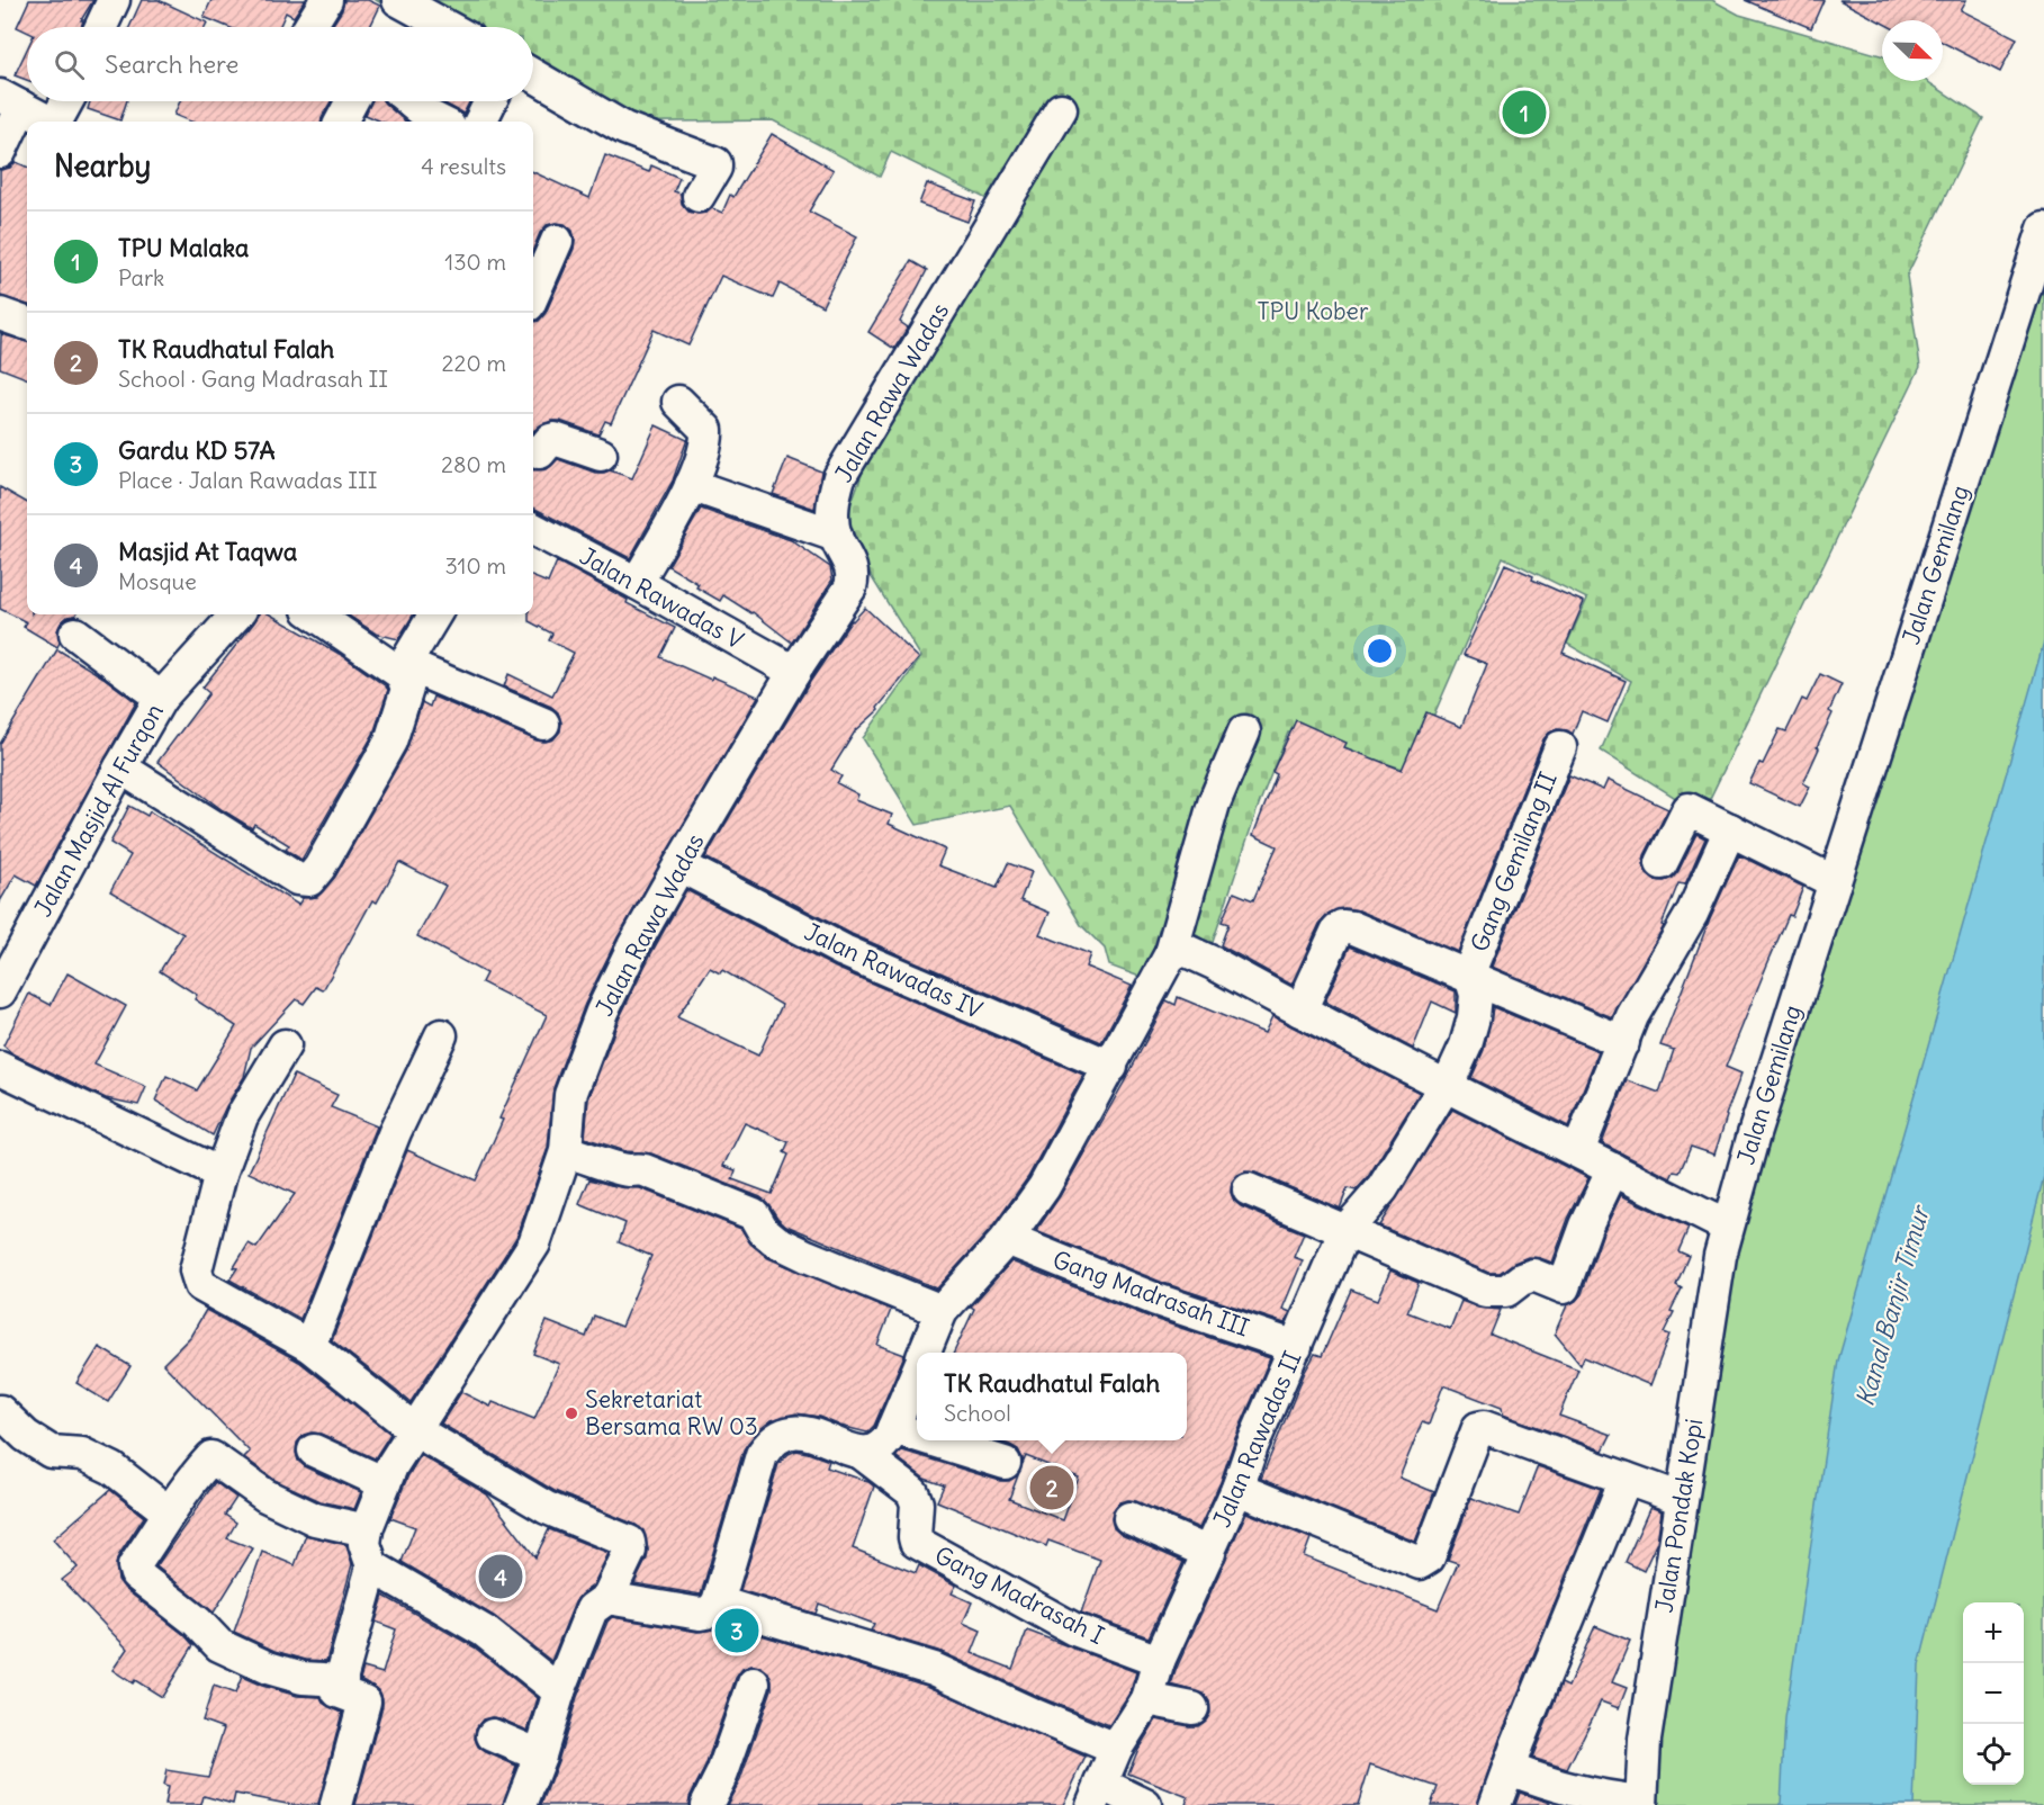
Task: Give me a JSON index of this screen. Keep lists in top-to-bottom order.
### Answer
{
  "streets": {
    "street": [
      "Jalan Rawa Wadas",
      "Jalan Gemilang",
      "Jalan Rawadas V",
      "Jalan Masjid Al Furqon",
      "Gang Gemilang II",
      "Jalan Rawadas IV",
      "Gang Madrasah III",
      "Jalan Rawadas II",
      "Jalan Pondak Kopi",
      "Gang Madrasah I"
    ]
  },
  "crossings": [
    ["Jalan Rawa Wadas", "Jalan Rawadas V"],
    ["Jalan Rawa Wadas", "Jalan Rawadas IV"],
    ["Jalan Gemilang", "Jalan Pondak Kopi"],
    ["Gang Gemilang II", "Jalan Rawadas II"],
    ["Gang Madrasah III", "Jalan Rawadas II"],
    ["Jalan Rawadas II", "Gang Madrasah I"]
  ],
  "water": ["Kanal Banjir Timur"],
  "parks": ["TPU Kober"],
  "places": ["Sekretariat Bersama RW 03"],
  "north": "bottom right",
  "page": {
    "search": "Search here",
    "pins": [
      "1",
      "2",
      "4",
      "3"
    ],
    "heading": ["Nearby", "4 results"],
    "list": [
      {
        "mark": "1",
        "name": "TPU Malaka",
        "note": "Park",
        "value": "130 m"
      },
      {
        "mark": "2",
        "name": "TK Raudhatul Falah",
        "note": "School · Gang Madrasah II",
        "value": "220 m"
      },
      {
        "mark": "3",
        "name": "Gardu KD 57A",
        "note": "Place · Jalan Rawadas III",
        "value": "280 m"
      },
      {
        "mark": "4",
        "name": "Masjid At Taqwa",
        "note": "Mosque",
        "value": "310 m"
      }
    ],
    "popup": ["TK Raudhatul Falah", "School"],
    "map_buttons": ["+", "−"]
  }
}
